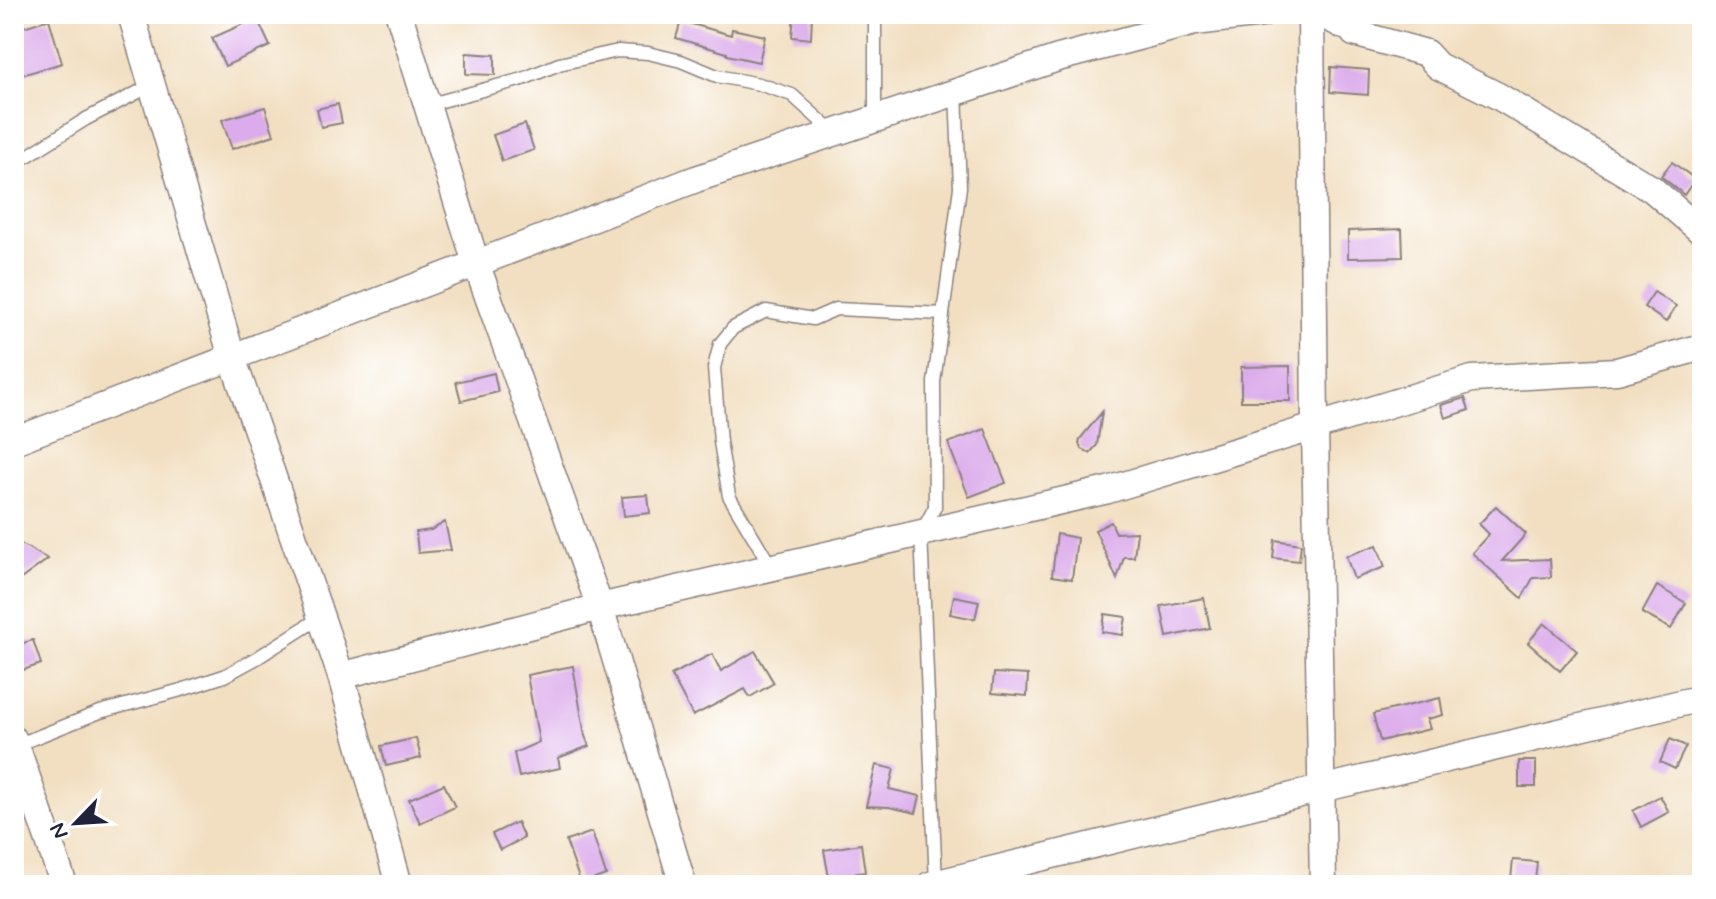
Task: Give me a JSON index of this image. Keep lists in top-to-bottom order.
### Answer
{
  "north": "bottom left"
}
